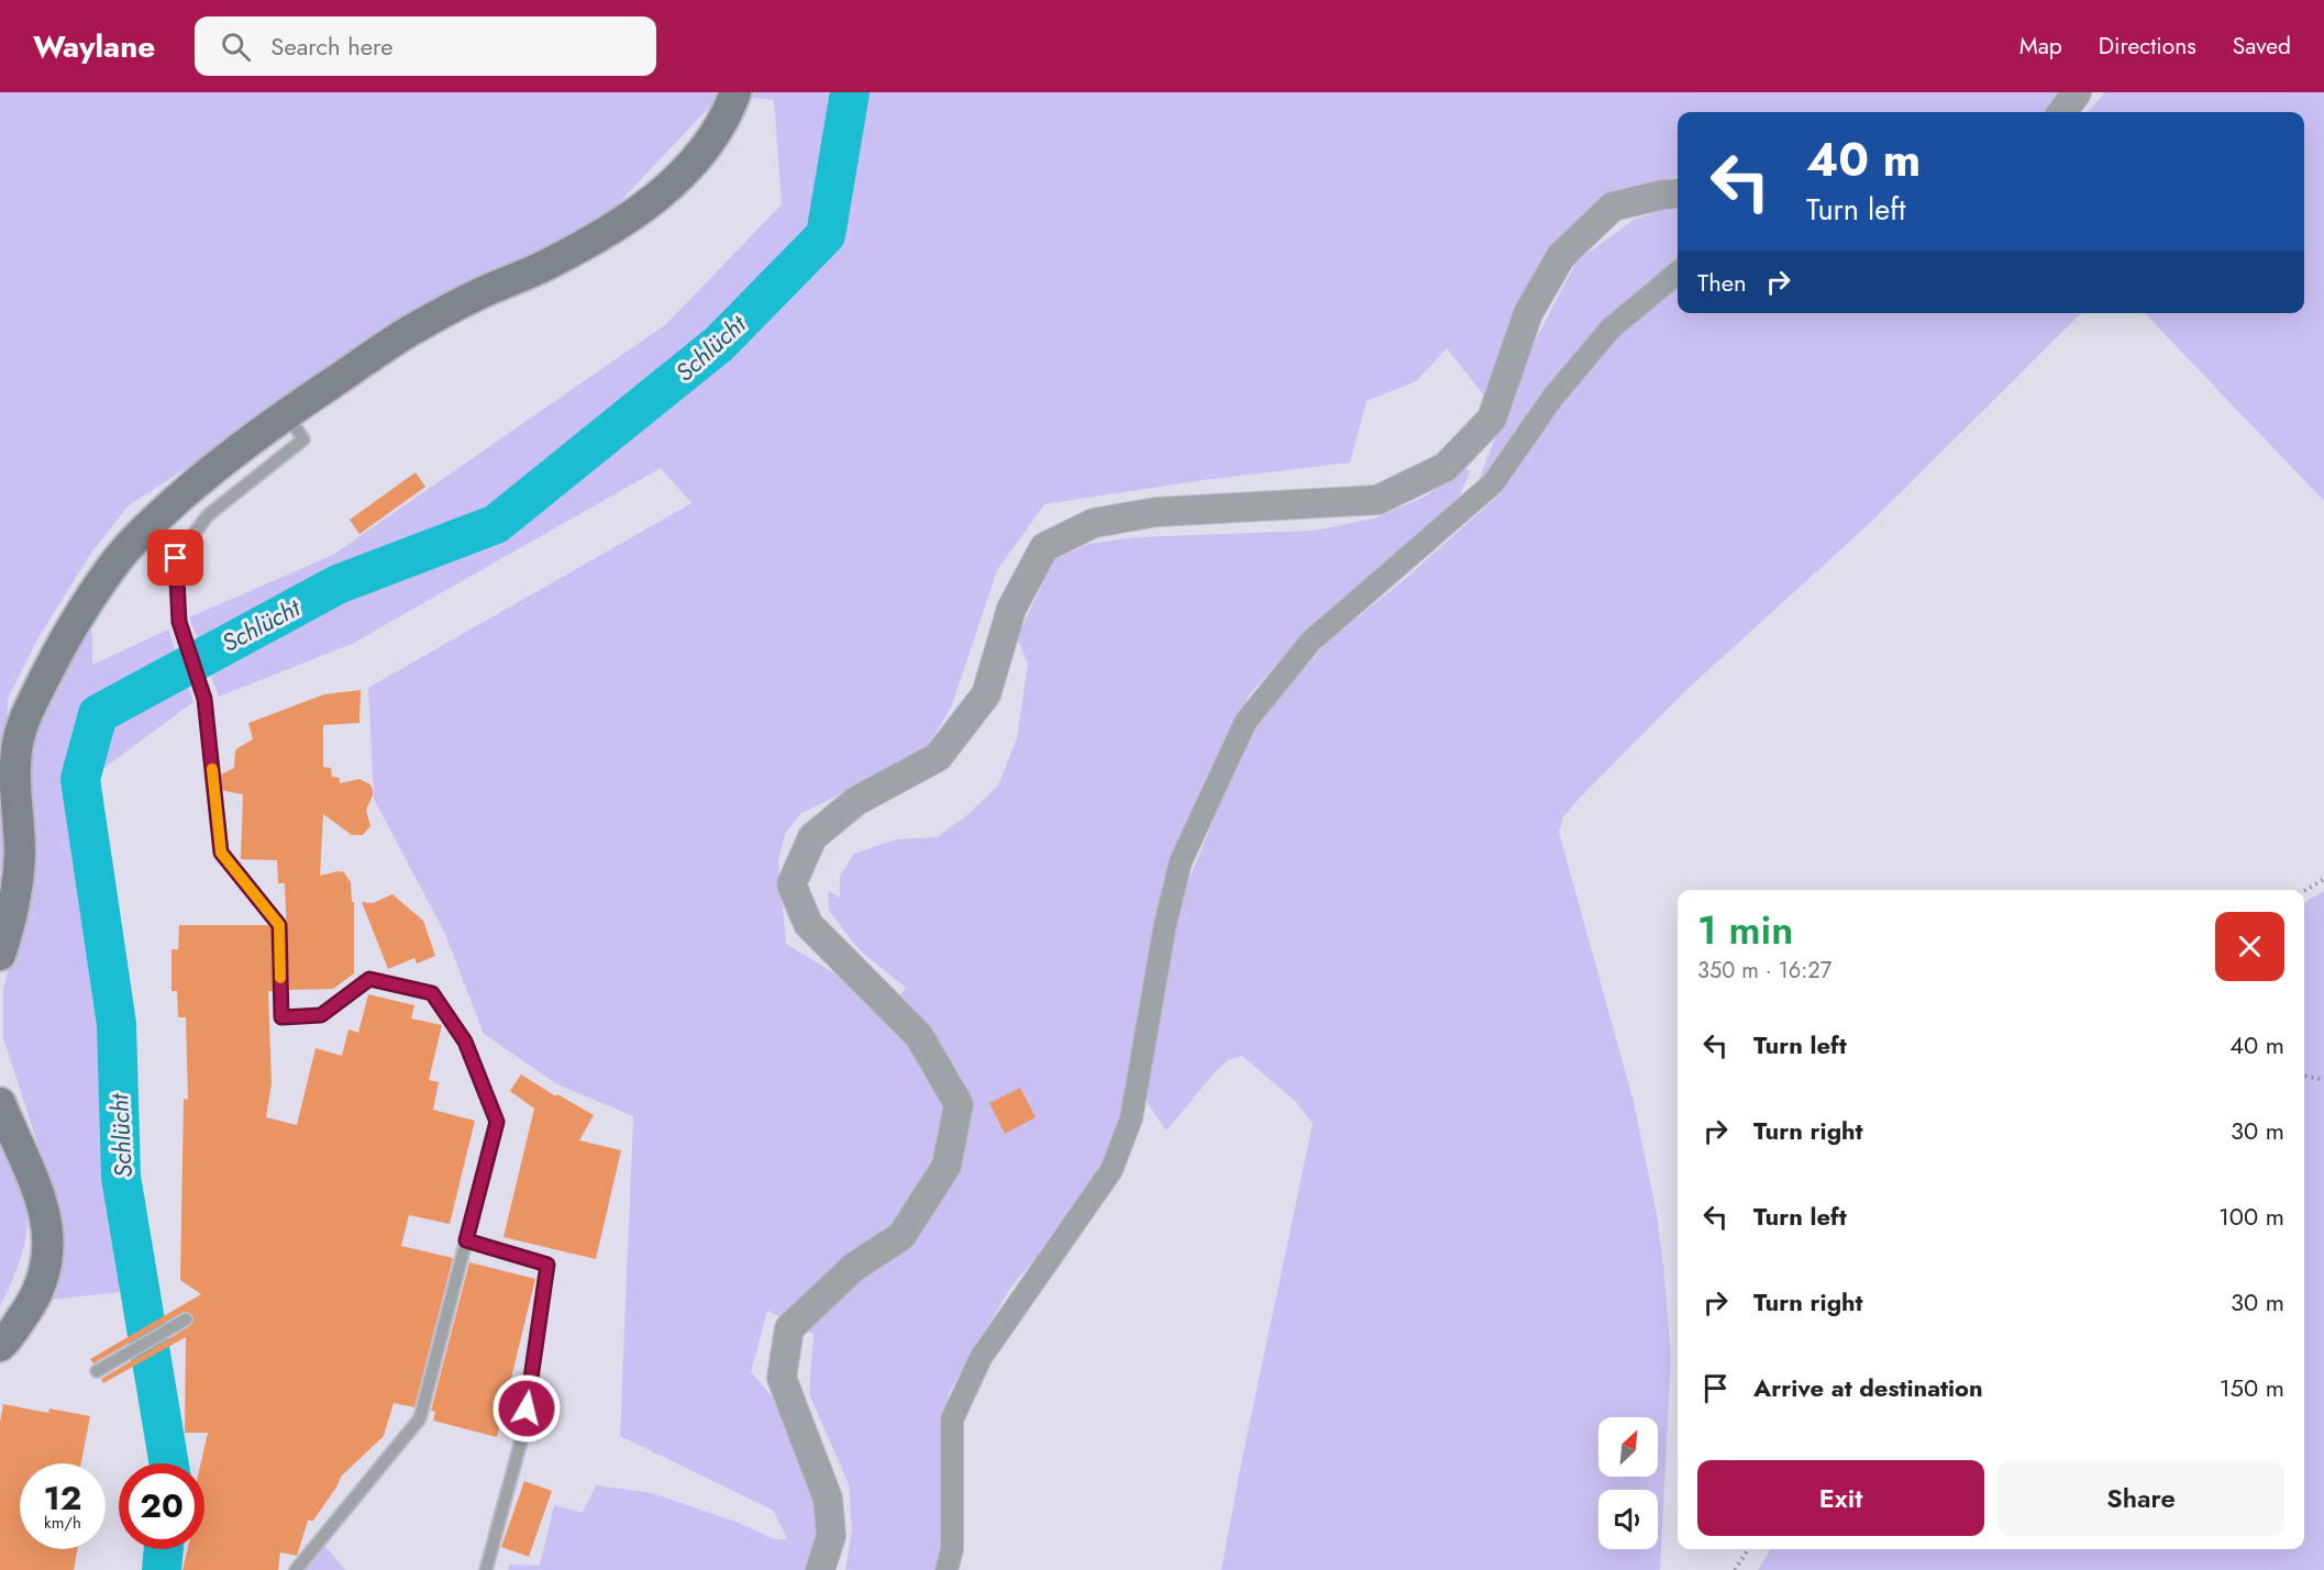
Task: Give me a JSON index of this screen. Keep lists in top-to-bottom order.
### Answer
{
  "water": ["Schlücht"],
  "north": "top right",
  "page": {
    "header": "Waylane",
    "search": "Search here",
    "nav": ["Map", "Directions", "Saved"],
    "turn": ["40 m", "Turn left"],
    "then": "Then",
    "heading": ["1 min", "350 m · 16:27"],
    "list": [
      {
        "name": "Turn left",
        "value": "40 m"
      },
      {
        "name": "Turn right",
        "value": "30 m"
      },
      {
        "name": "Turn left",
        "value": "100 m"
      },
      {
        "name": "Turn right",
        "value": "30 m"
      },
      {
        "name": "Arrive at destination",
        "value": "150 m"
      }
    ],
    "buttons": ["Exit", "Share"],
    "speed": "12 km/h",
    "limit": "20"
  }
}
